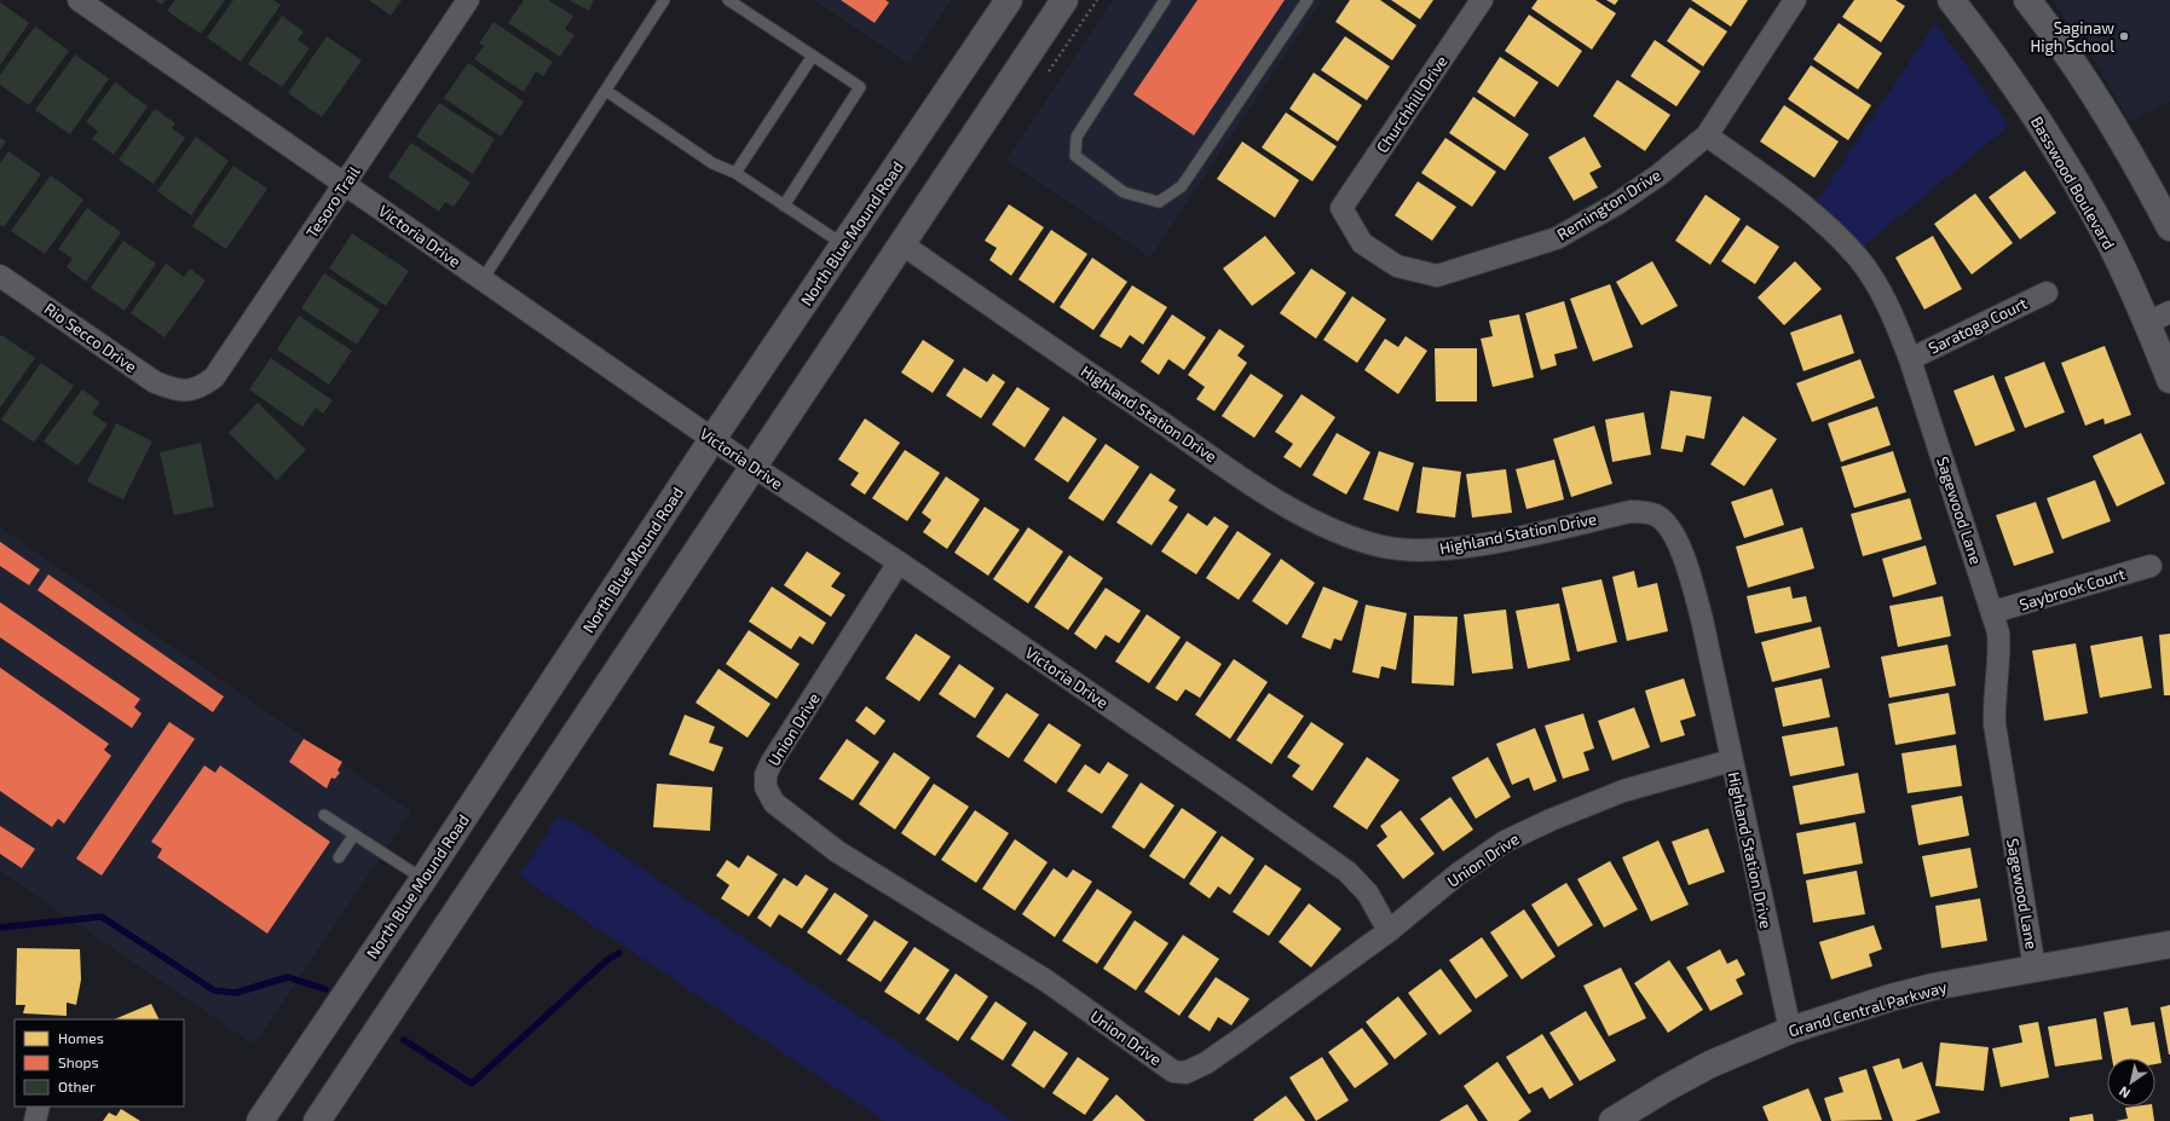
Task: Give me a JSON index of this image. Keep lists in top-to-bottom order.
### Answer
{
  "streets": {
    "main road": ["Basswood Boulevard", "North Blue Mound Road", "Grand Central Parkway"],
    "street": [
      "Churchhill Drive",
      "Tesoro Trail",
      "Remington Drive",
      "Victoria Drive",
      "Saratoga Court",
      "Rio Secco Drive",
      "Highland Station Drive",
      "Sagewood Lane",
      "Saybrook Court",
      "Union Drive"
    ]
  },
  "crossings": [
    ["Churchhill Drive", "Remington Drive"],
    ["Tesoro Trail", "Victoria Drive"],
    ["Tesoro Trail", "Rio Secco Drive"],
    ["Remington Drive", "Sagewood Lane"],
    ["North Blue Mound Road", "Victoria Drive"],
    ["Victoria Drive", "Union Drive"],
    ["Saratoga Court", "Sagewood Lane"],
    ["Highland Station Drive", "Union Drive"],
    ["Highland Station Drive", "Grand Central Parkway"],
    ["Sagewood Lane", "Saybrook Court"],
    ["Sagewood Lane", "Grand Central Parkway"]
  ],
  "places": ["Saginaw High School"],
  "legend": ["Homes", "Shops", "Other"],
  "north": "bottom left"
}
